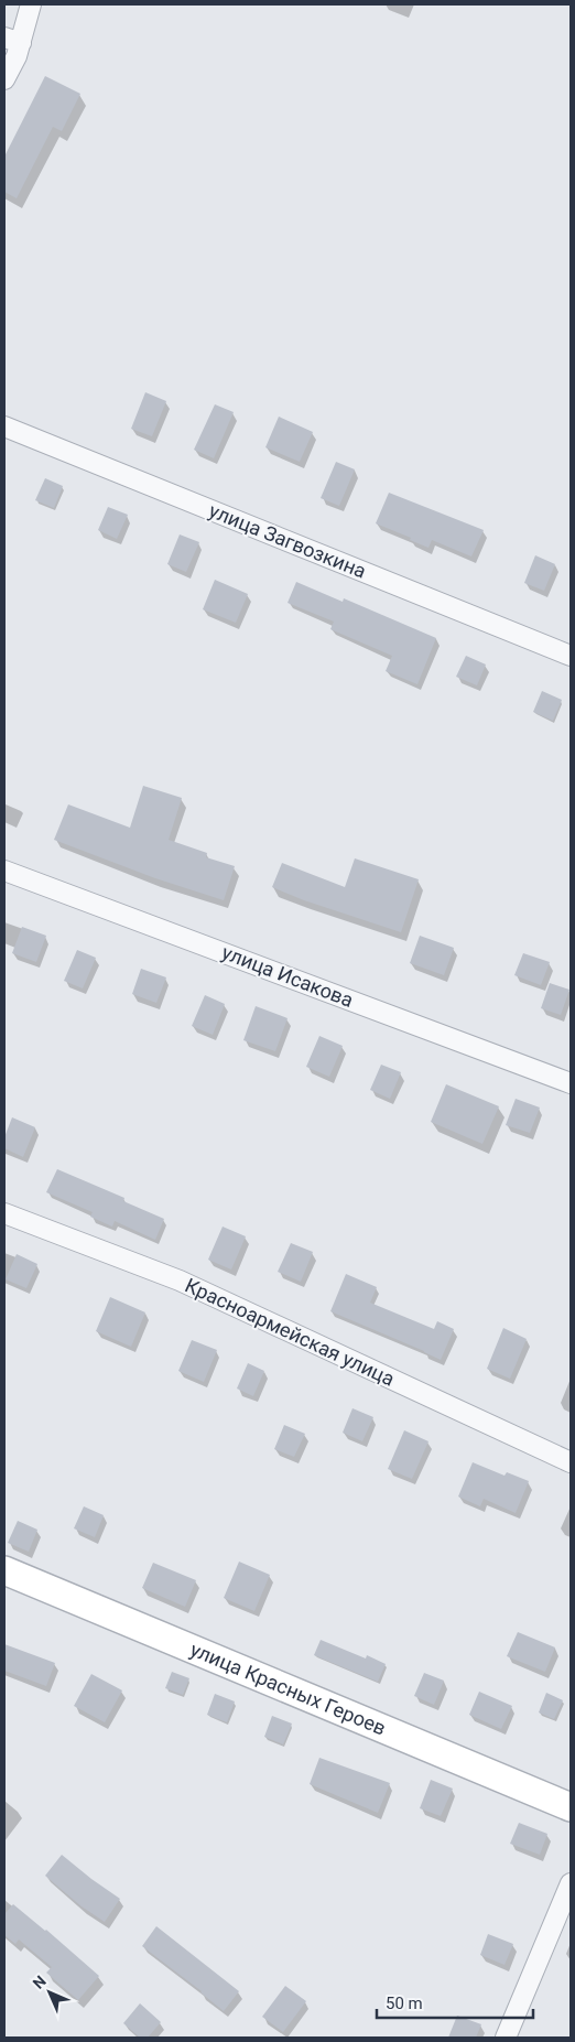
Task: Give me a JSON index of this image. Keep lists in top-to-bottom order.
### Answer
{
  "streets": {
    "main road": ["улица Красных Героев"],
    "street": ["улица Загвозкина", "улица Исакова", "Красноармейская улица"]
  },
  "scale_bar": "50 m",
  "north": "top left"
}
